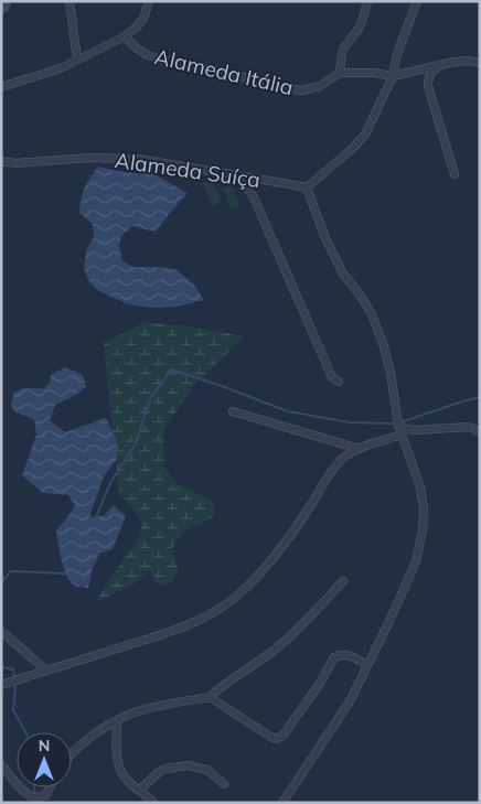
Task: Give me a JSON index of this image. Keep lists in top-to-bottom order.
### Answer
{
  "streets": {
    "street": ["Alameda Itália", "Alameda Suíça"]
  },
  "north": "top"
}
